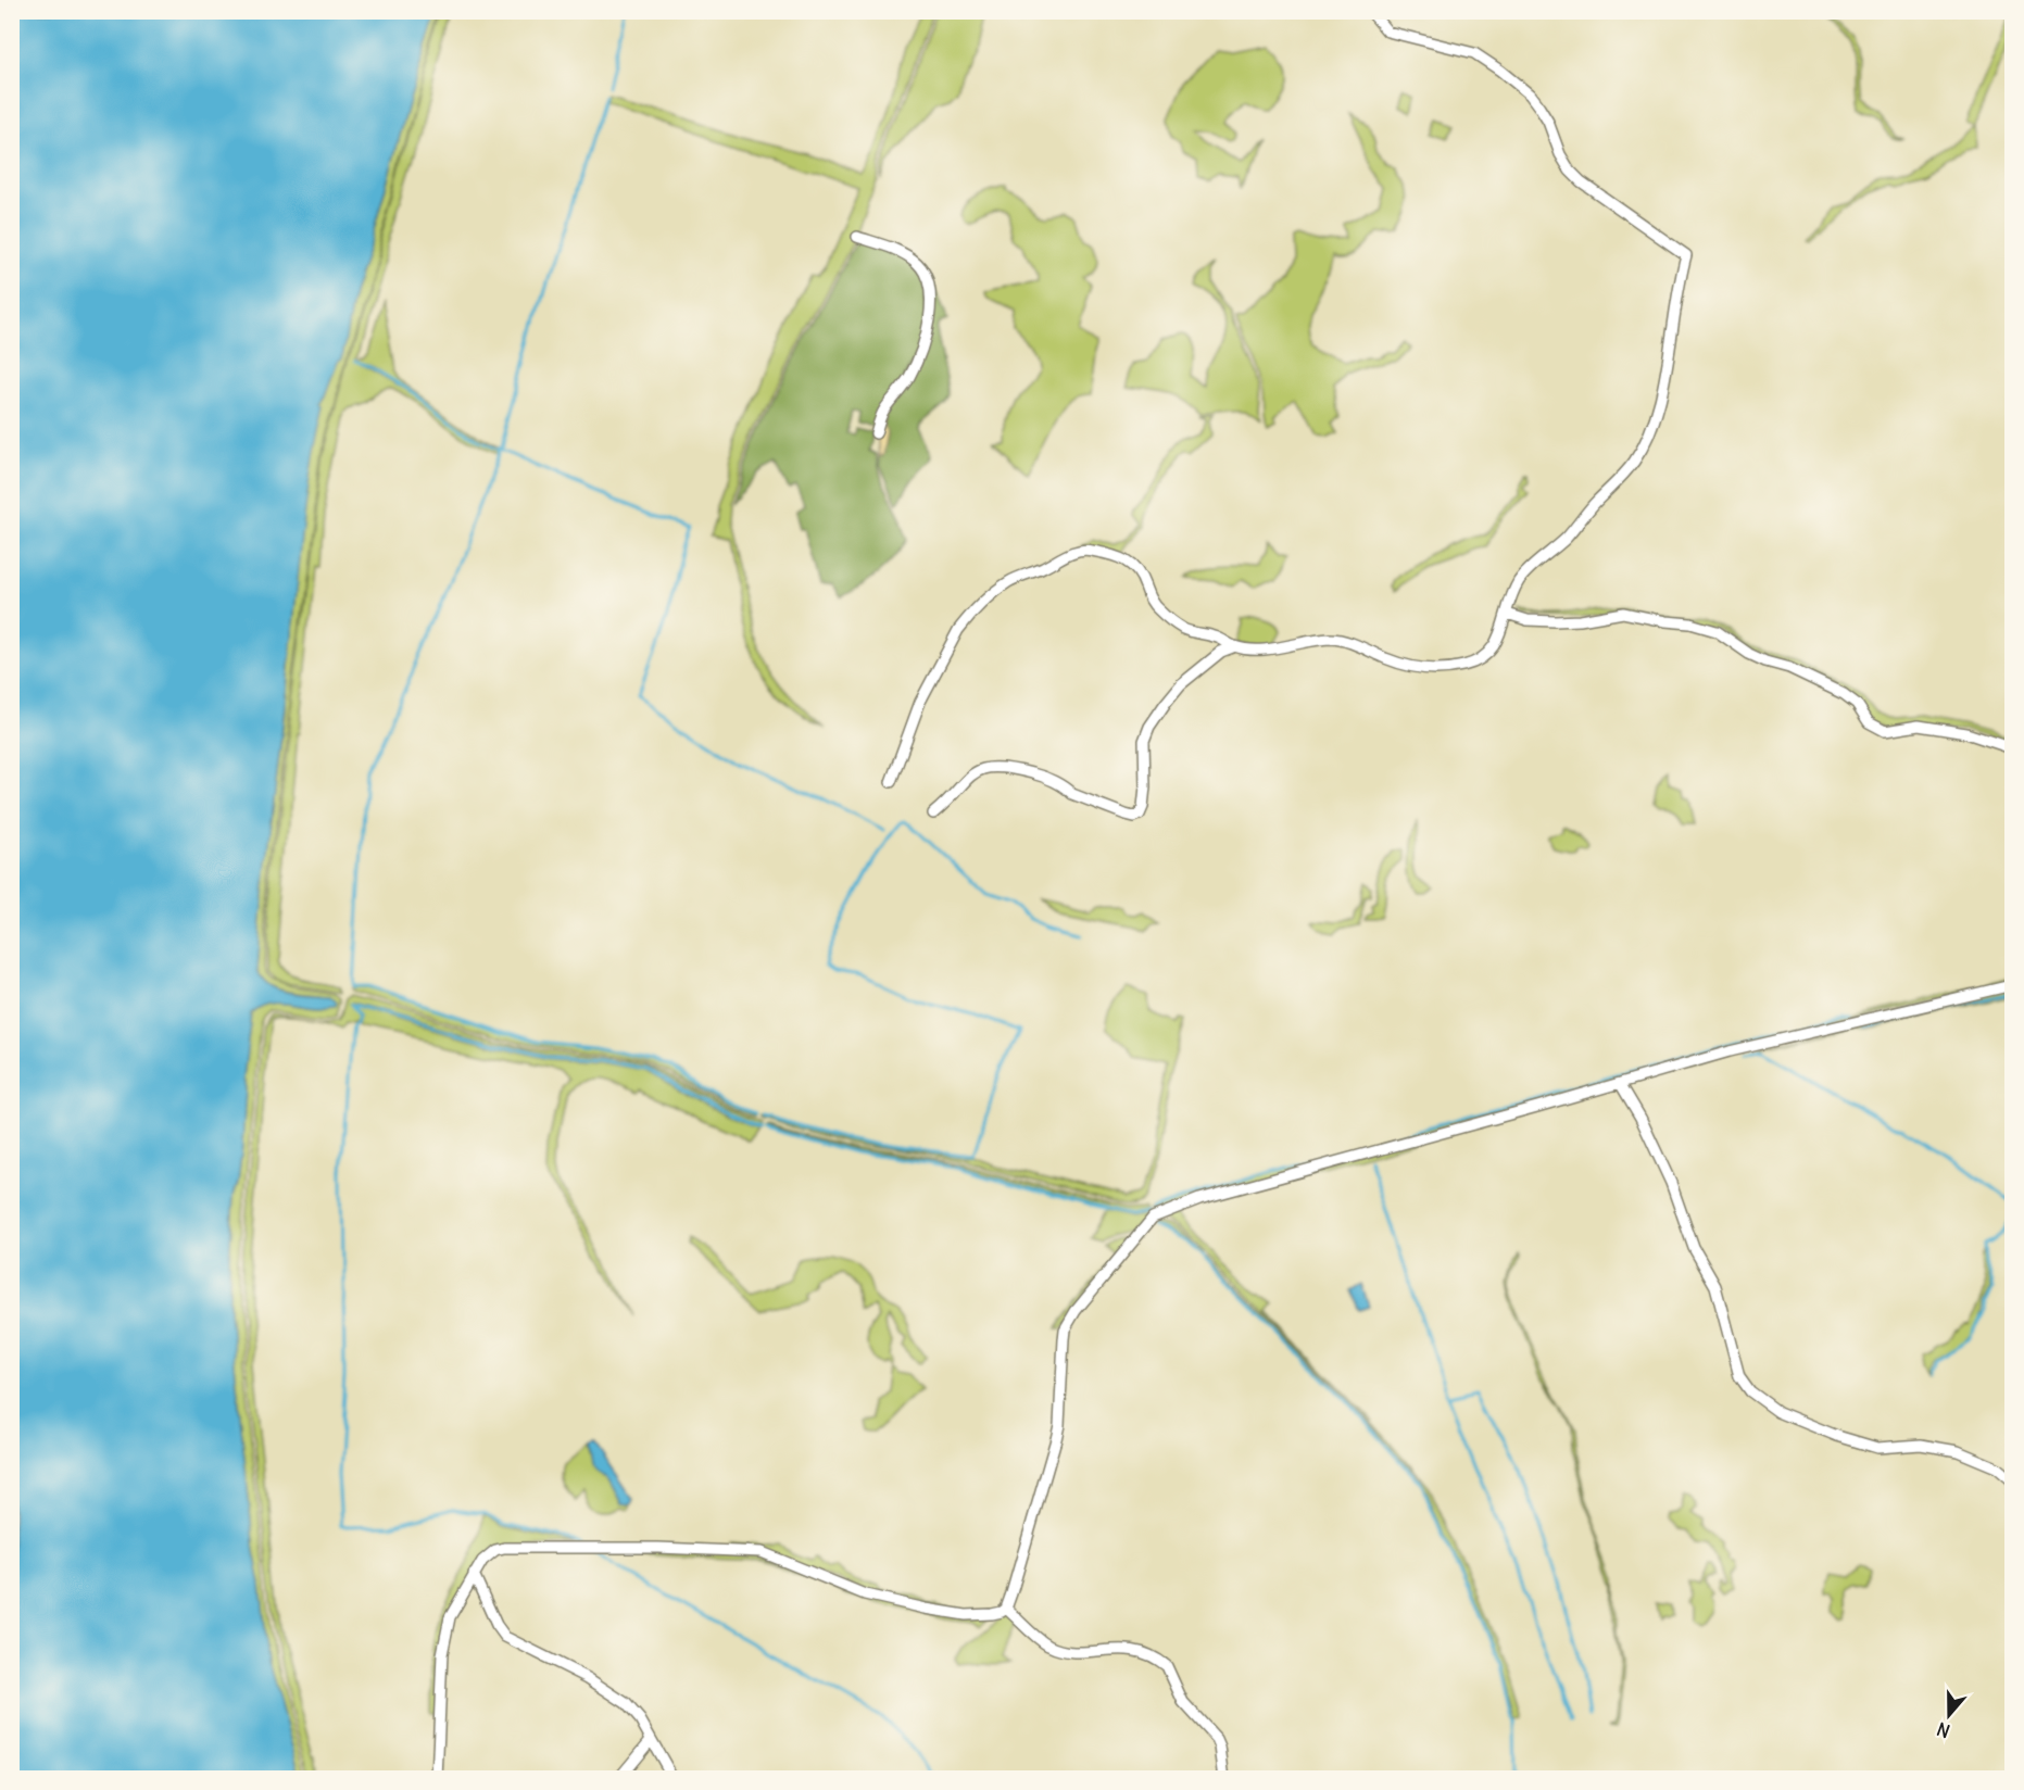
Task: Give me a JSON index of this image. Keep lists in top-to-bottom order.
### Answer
{
  "north": "bottom"
}
